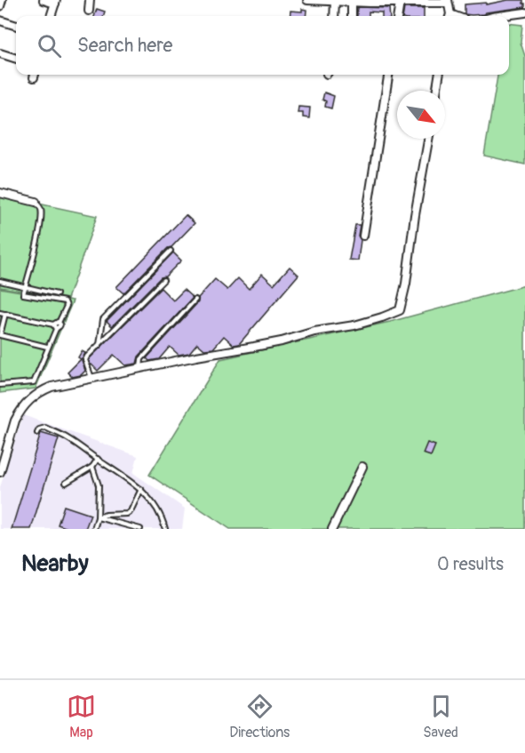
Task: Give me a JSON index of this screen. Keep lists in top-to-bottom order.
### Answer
{
  "north": "bottom right",
  "page": {
    "search": "Search here",
    "heading": ["Nearby", "0 results"],
    "nav": ["Map", "Directions", "Saved"]
  }
}
